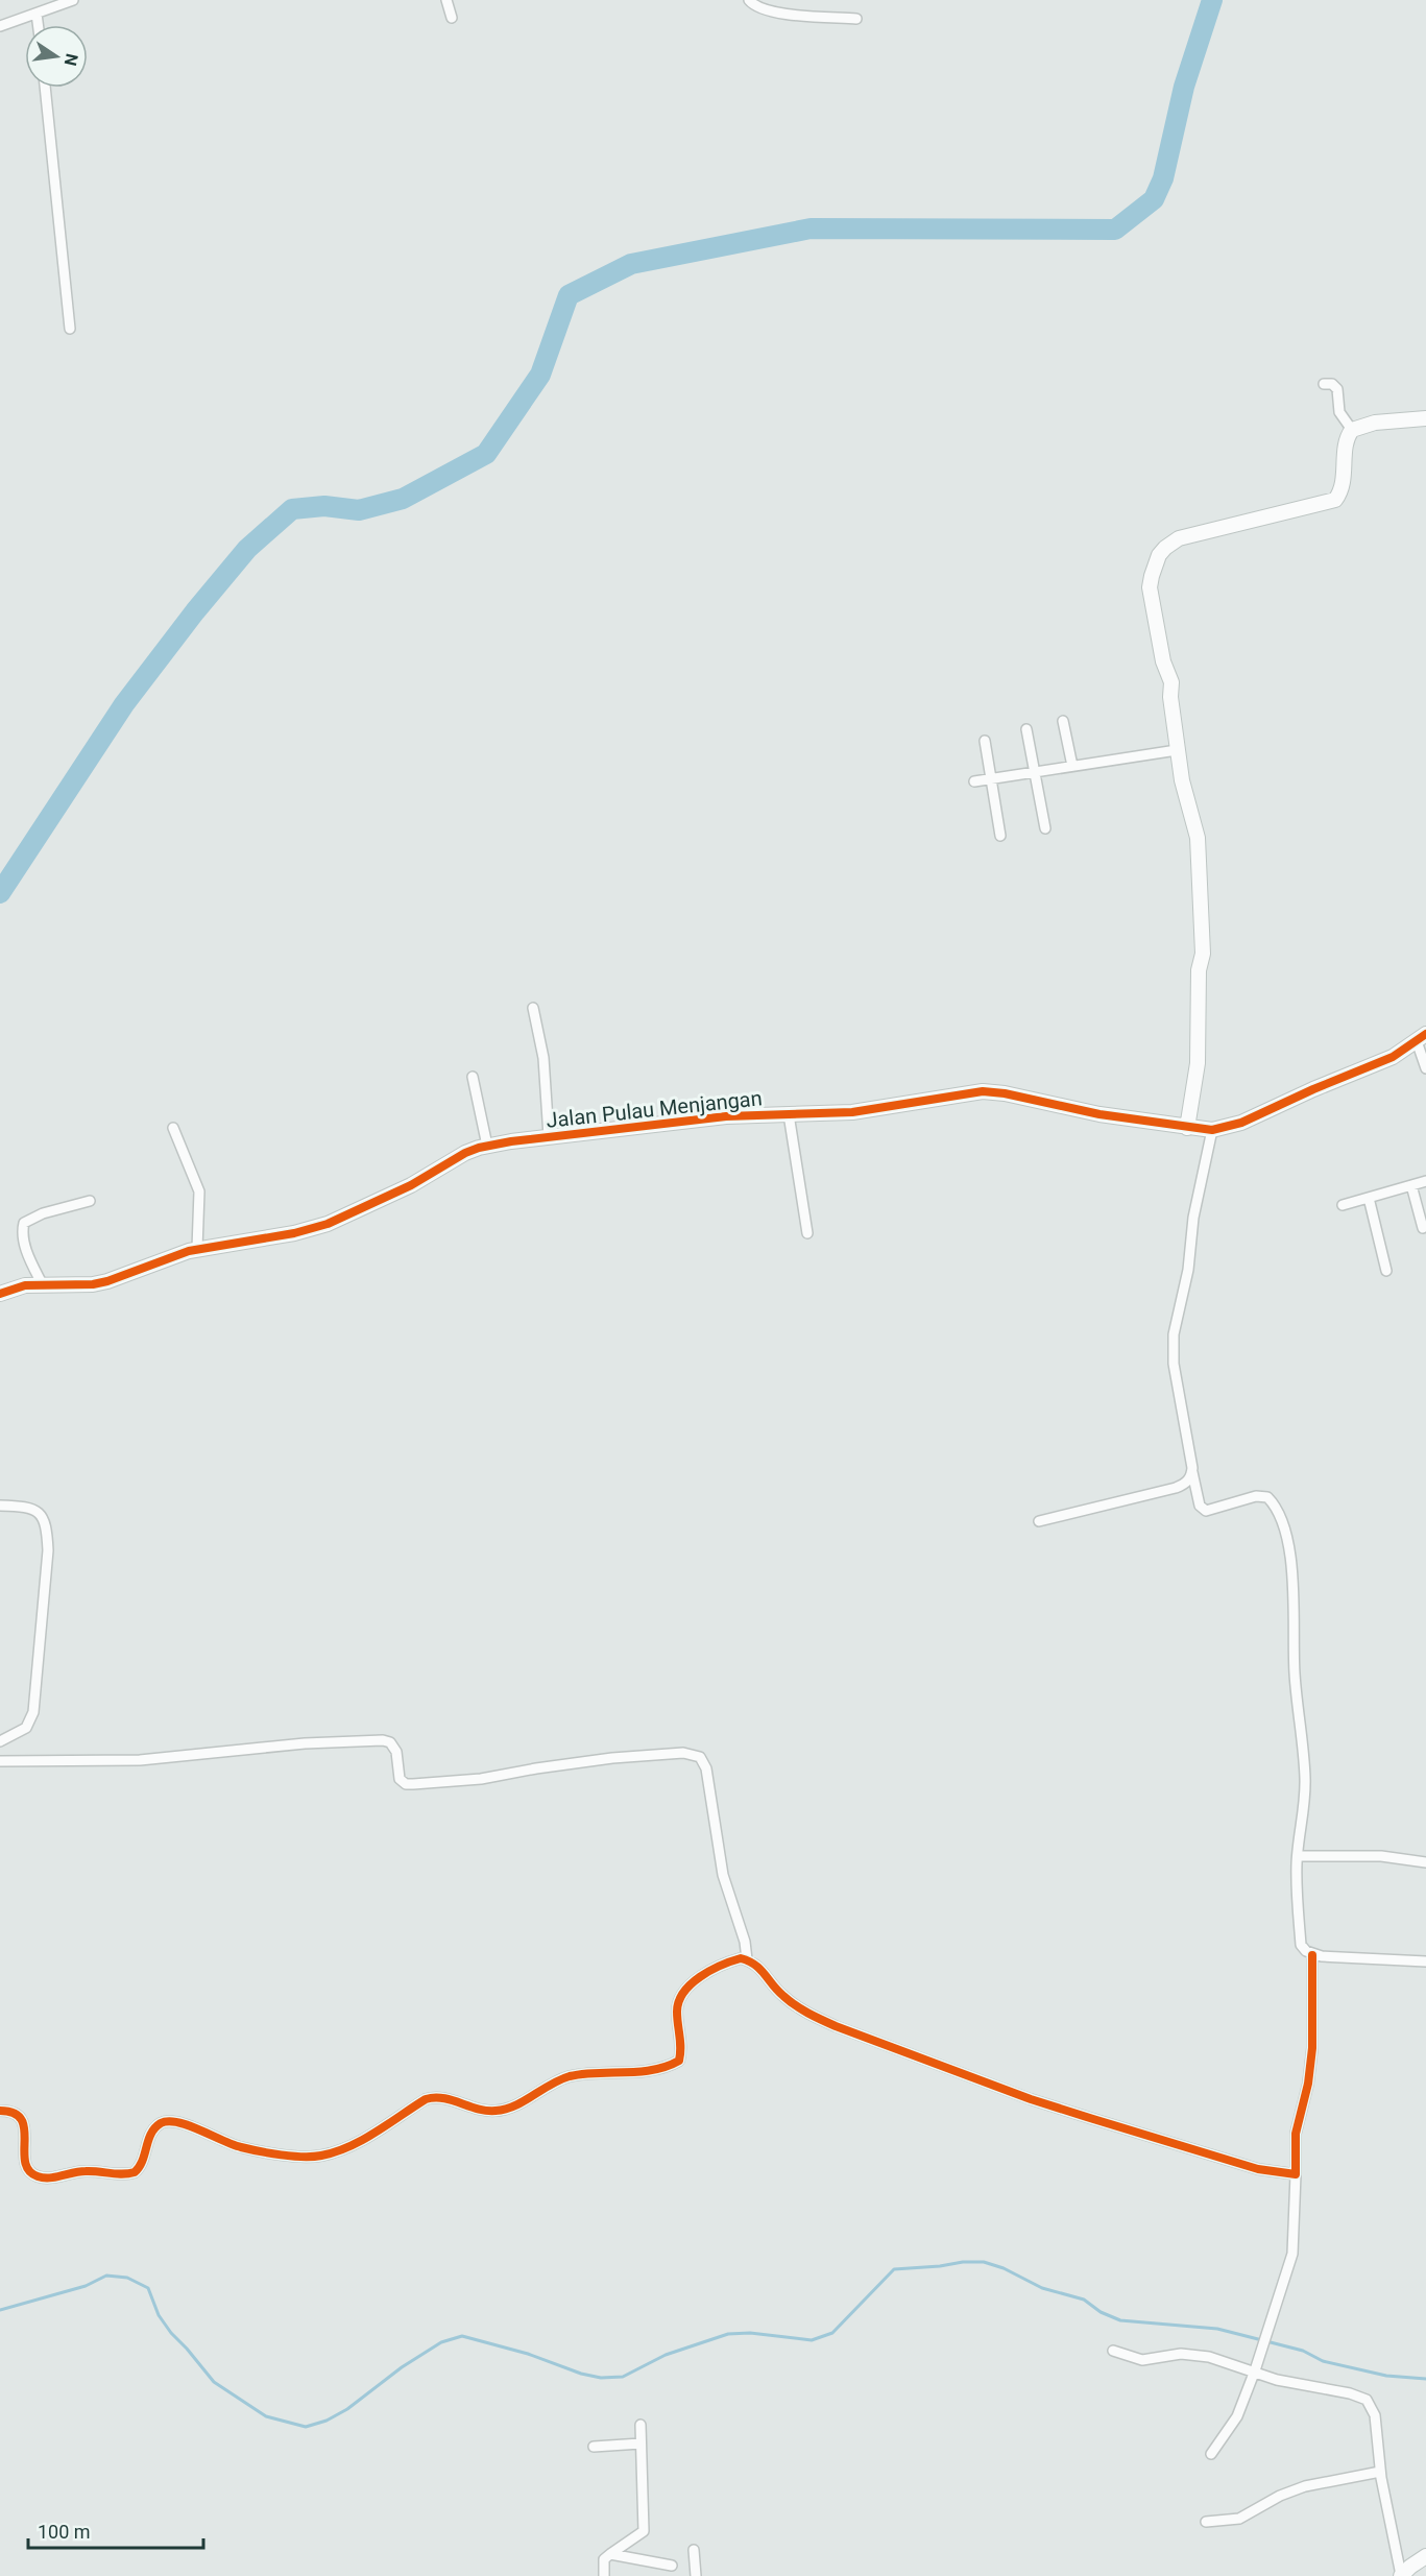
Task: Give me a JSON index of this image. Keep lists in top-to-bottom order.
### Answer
{
  "streets": {
    "street": ["Jalan Pulau Menjangan"]
  },
  "scale_bar": "100 m",
  "north": "right"
}
